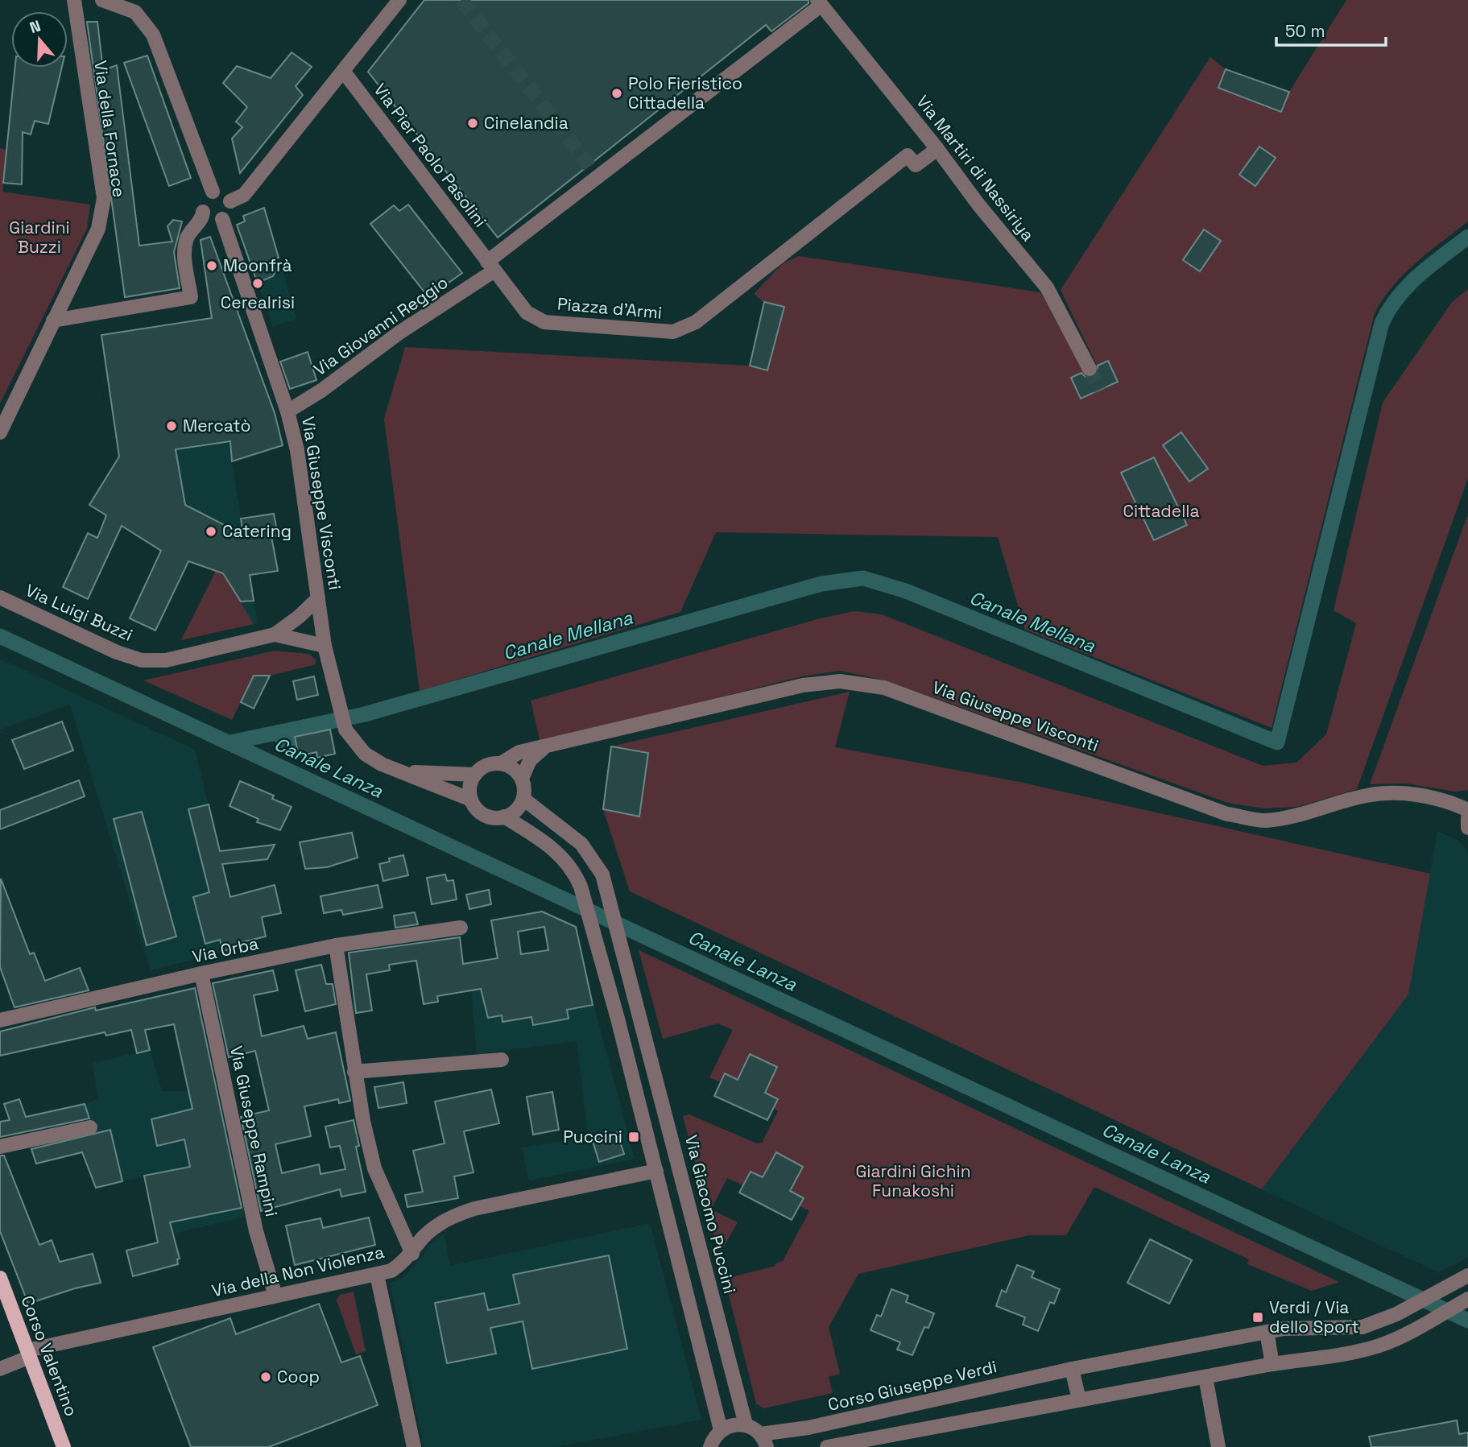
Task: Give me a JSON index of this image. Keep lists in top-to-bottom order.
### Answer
{
  "streets": {
    "main road": ["Corso Valentino"],
    "street": [
      "Via della Fornace",
      "Via Pier Paolo Pasolini",
      "Via Martiri di Nassiriya",
      "Piazza d'Armi",
      "Via Giovanni Reggio",
      "Via Giuseppe Visconti",
      "Via Luigi Buzzi",
      "Via Orba",
      "Via Giuseppe Rampini",
      "Via Giacomo Puccini",
      "Via della Non Violenza",
      "Corso Giuseppe Verdi"
    ]
  },
  "crossings": [
    ["Via Pier Paolo Pasolini", "Piazza d'Armi"],
    ["Via Pier Paolo Pasolini", "Via Giovanni Reggio"],
    ["Via Martiri di Nassiriya", "Piazza d'Armi"],
    ["Piazza d'Armi", "Via Giovanni Reggio"],
    ["Via Giovanni Reggio", "Via Giuseppe Visconti"],
    ["Via Giuseppe Visconti", "Via Luigi Buzzi"],
    ["Via Giuseppe Visconti", "Via Giacomo Puccini"],
    ["Via Orba", "Via Giuseppe Rampini"],
    ["Via Giuseppe Rampini", "Via della Non Violenza"],
    ["Via della Non Violenza", "Corso Valentino"]
  ],
  "water": ["Canale Mellana", "Canale Lanza"],
  "parks": ["Giardini Buzzi", "Cittadella", "Giardini Gichin Funakoshi"],
  "places": {
    "other": [
      "Polo Fieristico Cittadella",
      "Cinelandia",
      "Moonfrà",
      "Cerealrisi",
      "Mercatò",
      "Catering",
      "Coop"
    ],
    "transit": ["Puccini", "Verdi / Via dello Sport"]
  },
  "scale_bar": "50 m",
  "north": "top"
}
